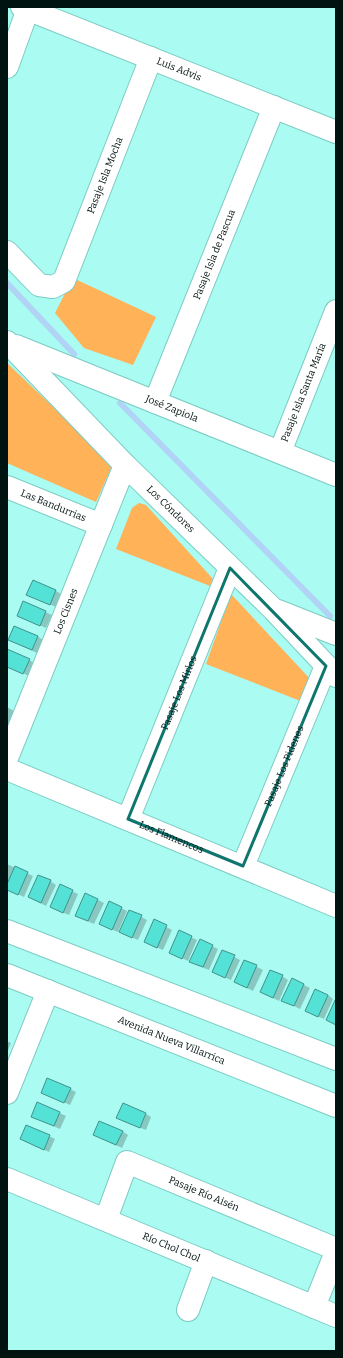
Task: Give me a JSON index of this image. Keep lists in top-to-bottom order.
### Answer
{
  "streets": {
    "street": [
      "Luis Advis",
      "Pasaje Isla Mocha",
      "Pasaje Isla de Pascua",
      "Pasaje Isla Santa María",
      "José Zapiola",
      "Las Bandurrias",
      "Los Cóndores",
      "Los Cisnes",
      "Pasaje Los Mirlos",
      "Pasaje Los Pidenes",
      "Los Flamencos",
      "Avenida Nueva Villarrica",
      "Pasaje Río Aisén",
      "Río Chol Chol"
    ]
  },
  "crossings": [
    ["Luis Advis", "Pasaje Isla Mocha"],
    ["Luis Advis", "Pasaje Isla de Pascua"],
    ["Pasaje Isla de Pascua", "José Zapiola"],
    ["Pasaje Isla Santa María", "José Zapiola"],
    ["José Zapiola", "Los Cóndores"],
    ["Las Bandurrias", "Los Cisnes"],
    ["Los Cóndores", "Los Cisnes"],
    ["Los Cóndores", "Pasaje Los Mirlos"],
    ["Los Cóndores", "Pasaje Los Pidenes"],
    ["Pasaje Los Mirlos", "Los Flamencos"],
    ["Pasaje Los Pidenes", "Los Flamencos"],
    ["Pasaje Río Aisén", "Río Chol Chol"]
  ]
}
